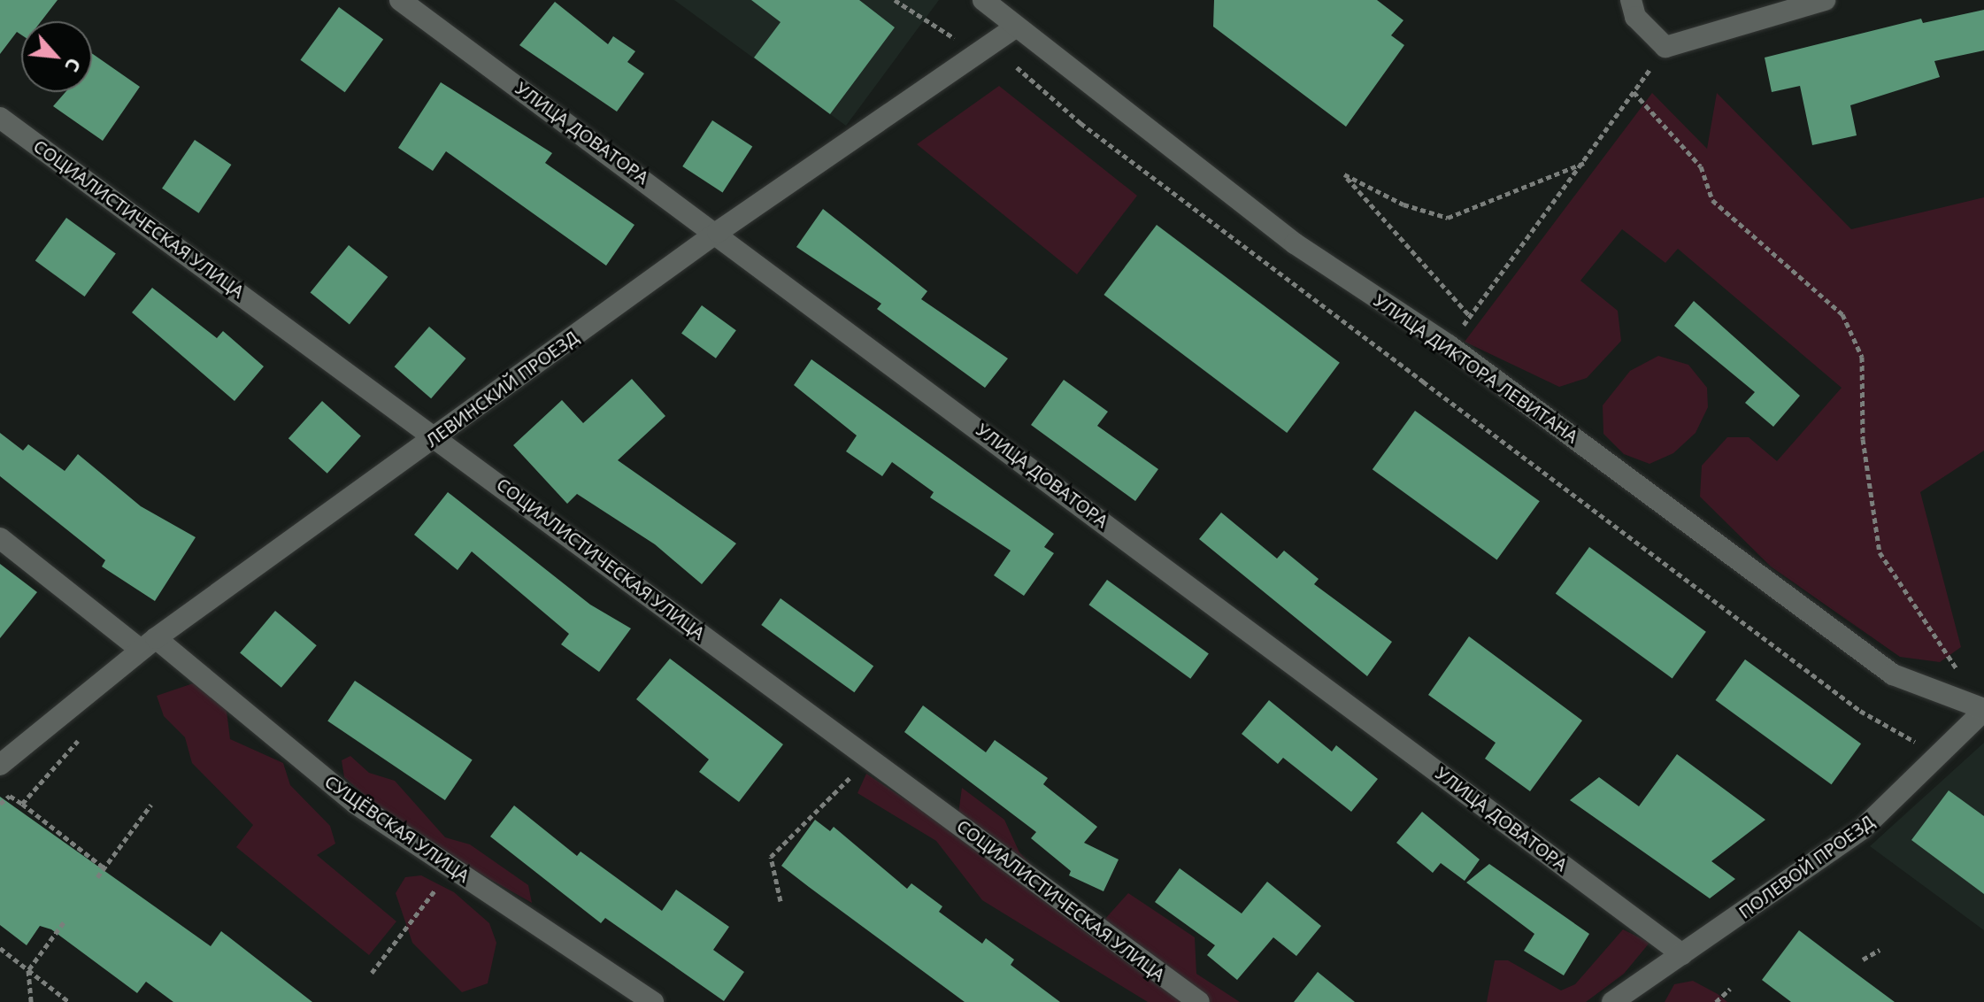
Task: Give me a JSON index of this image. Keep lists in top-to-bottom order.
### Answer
{
  "streets": {
    "street": [
      "УЛИЦА ДОВАТОРА",
      "СОЦИАЛИСТИЧЕСКАЯ УЛИЦА",
      "УЛИЦА ДИКТОРА ЛЕВИТАНА",
      "ЛЕВИНСКИЙ ПРОЕЗД",
      "СУЩЁВСКАЯ УЛИЦА",
      "ПОЛЕВОЙ ПРОЕЗД"
    ]
  },
  "crossings": [
    ["УЛИЦА ДОВАТОРА", "ЛЕВИНСКИЙ ПРОЕЗД"],
    ["УЛИЦА ДОВАТОРА", "ПОЛЕВОЙ ПРОЕЗД"],
    ["СОЦИАЛИСТИЧЕСКАЯ УЛИЦА", "ЛЕВИНСКИЙ ПРОЕЗД"],
    ["УЛИЦА ДИКТОРА ЛЕВИТАНА", "ЛЕВИНСКИЙ ПРОЕЗД"],
    ["УЛИЦА ДИКТОРА ЛЕВИТАНА", "ПОЛЕВОЙ ПРОЕЗД"],
    ["ЛЕВИНСКИЙ ПРОЕЗД", "СУЩЁВСКАЯ УЛИЦА"]
  ],
  "north": "bottom right"
}
